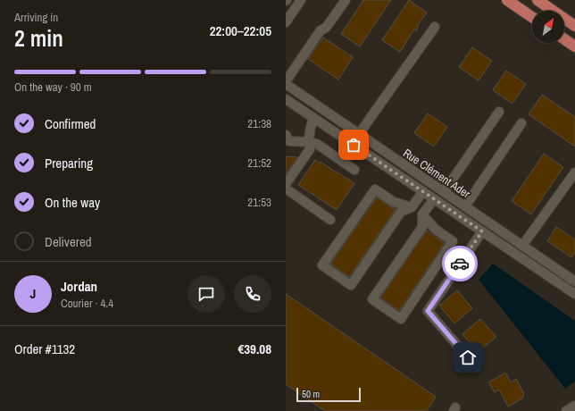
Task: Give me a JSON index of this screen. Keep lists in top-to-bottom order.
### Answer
{
  "streets": {
    "street": ["Rue Clément Ader"]
  },
  "scale_bar": "50 m",
  "north": "top right",
  "page": {
    "heading": ["2 min", "Arriving in", "22:00–22:05"],
    "panel": [
      "Jordan",
      "Courier · 4.4",
      "Order #1132",
      "€39.08"
    ],
    "bar": "On the way · 90 m",
    "list": [
      ["Confirmed", "21:38"],
      ["Preparing", "21:52"],
      ["On the way", "21:53"],
      "Delivered"
    ],
    "round": "J",
    "scale": "50 m"
  }
}
